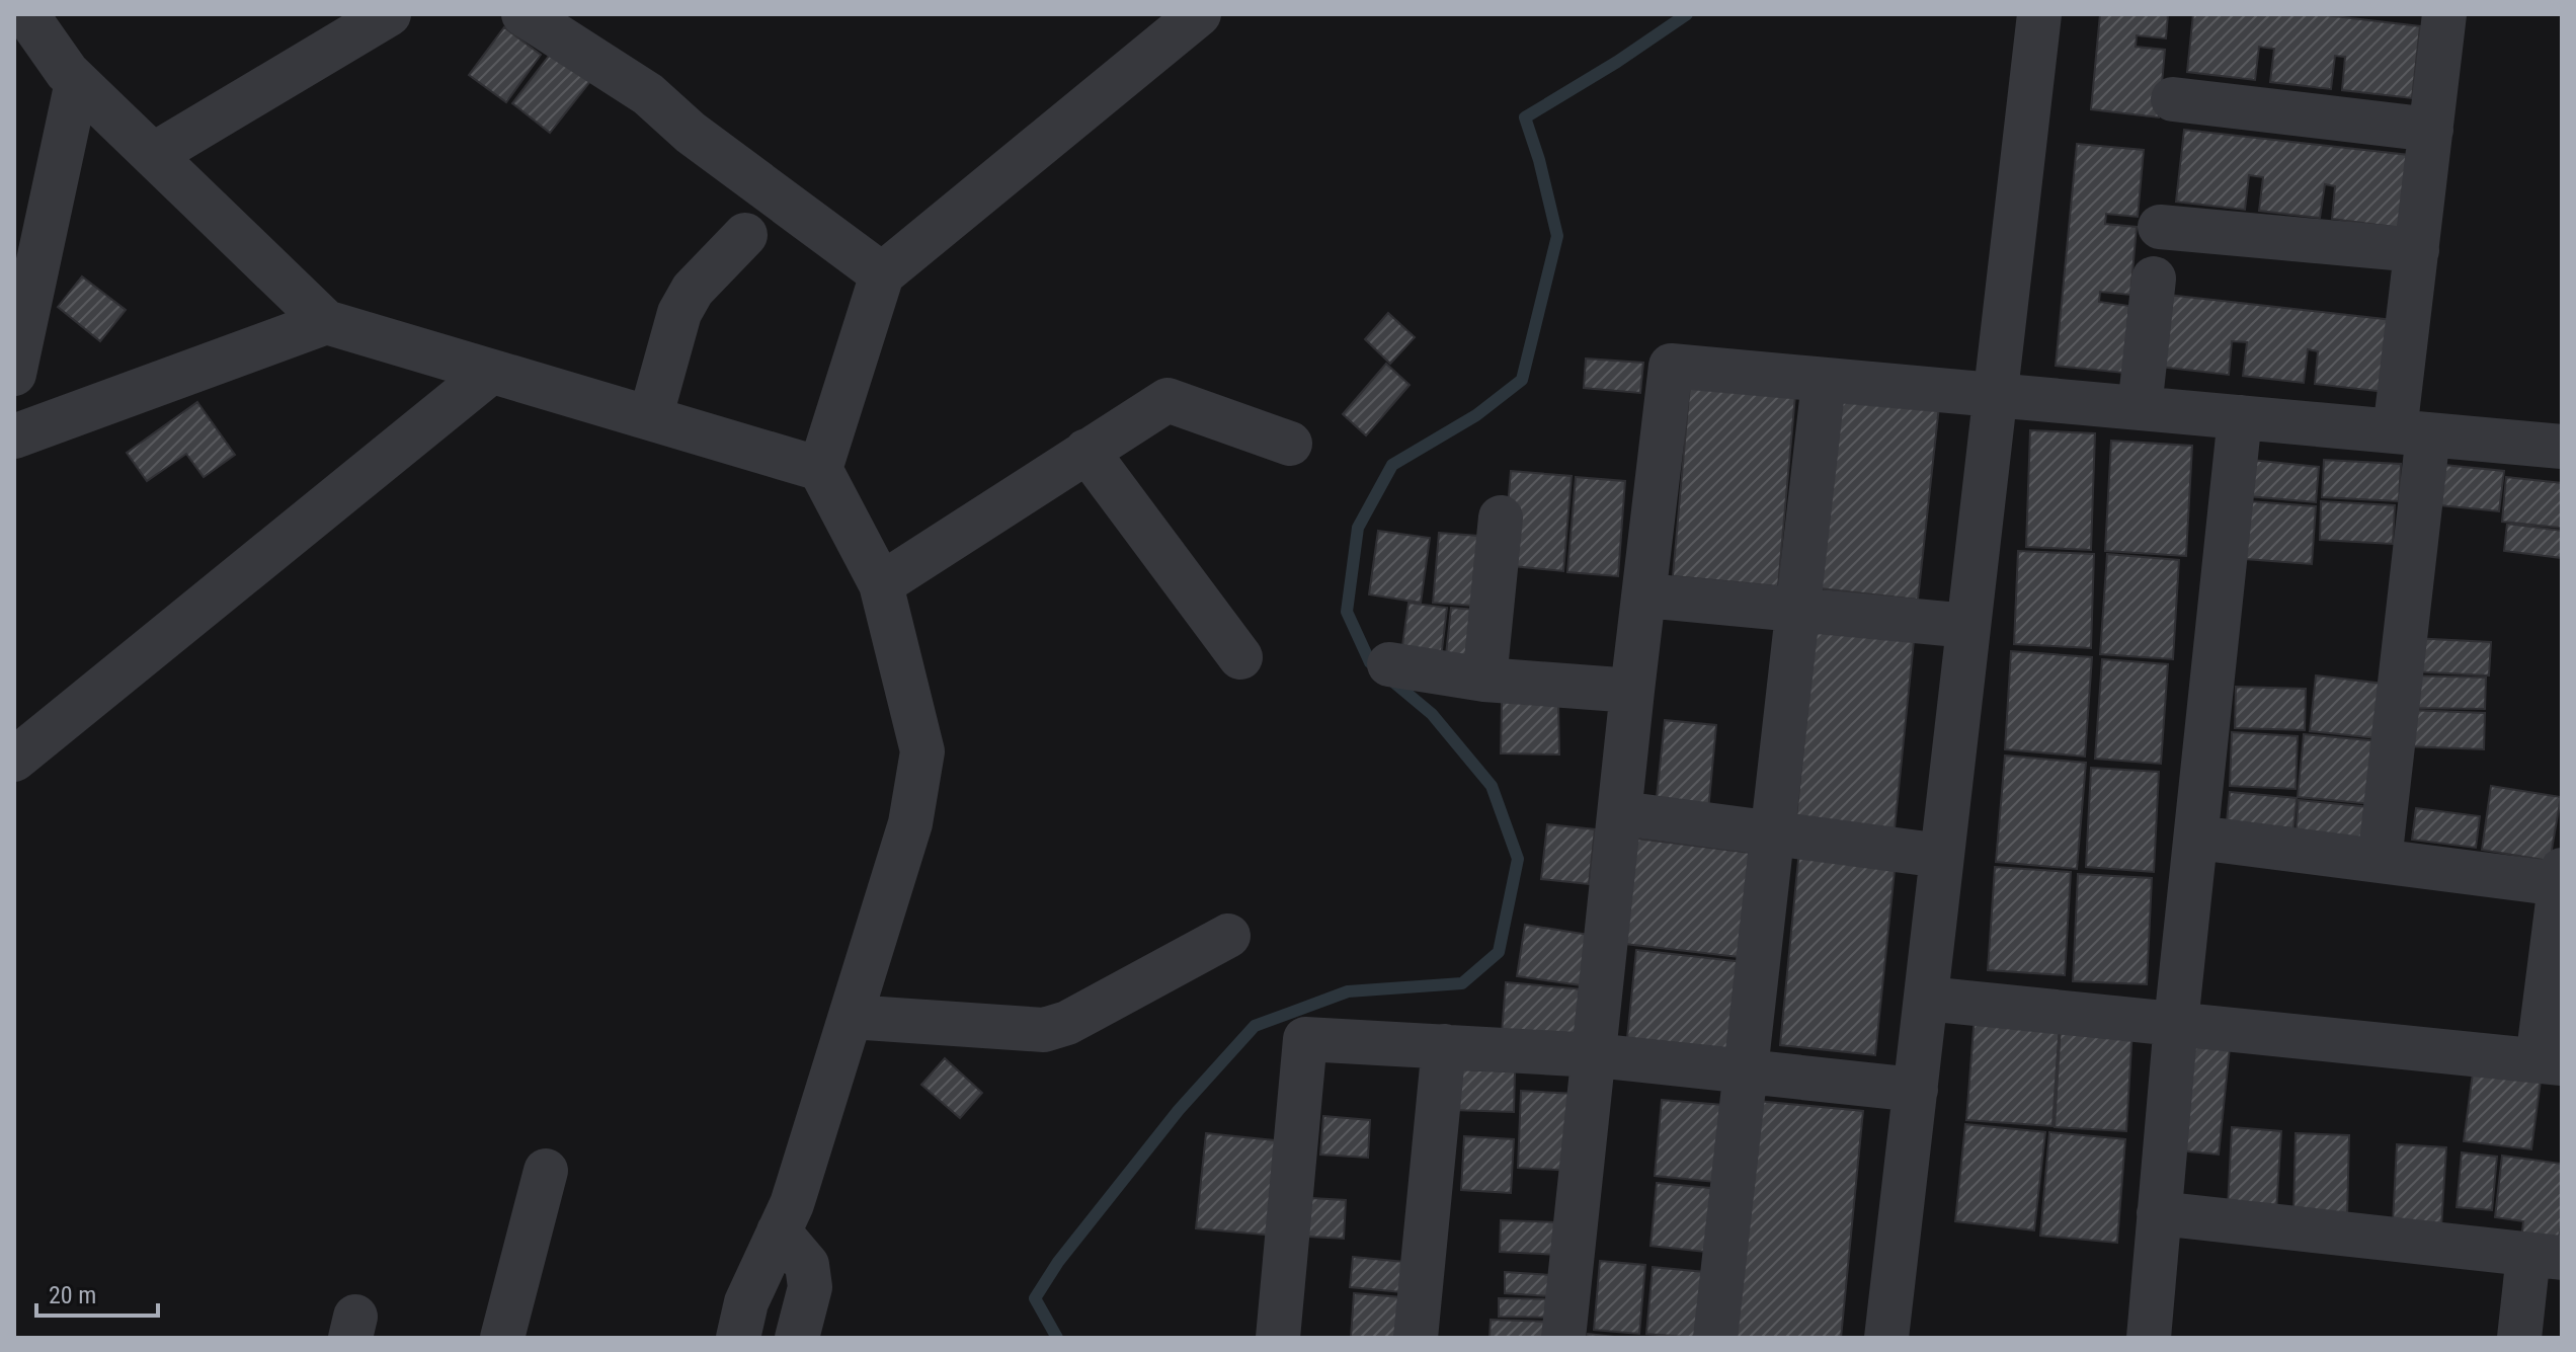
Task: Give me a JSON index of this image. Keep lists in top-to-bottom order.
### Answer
{
  "scale_bar": "20 m"
}
